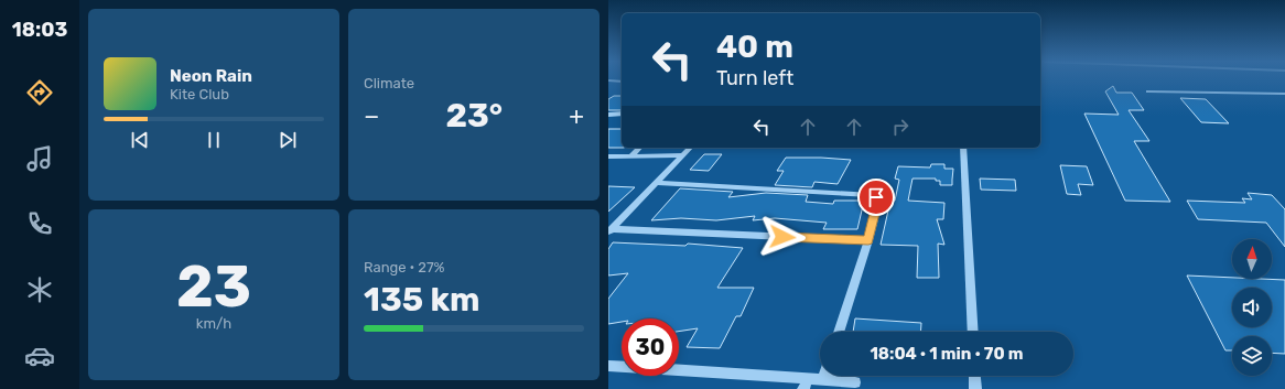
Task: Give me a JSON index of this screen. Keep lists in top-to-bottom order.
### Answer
{
  "north": "top",
  "page": {
    "tabs": "18:03",
    "tile": [
      "Climate",
      ["23", "km/h"],
      ["Range · 27%", "135 km"]
    ],
    "turn": ["40 m", "Turn left"],
    "song": ["Neon Rain", "Kite Club"],
    "heat": ["−", "23°", "+"],
    "limit": "30",
    "trip": "18:04 · 1 min · 70 m"
  }
}
